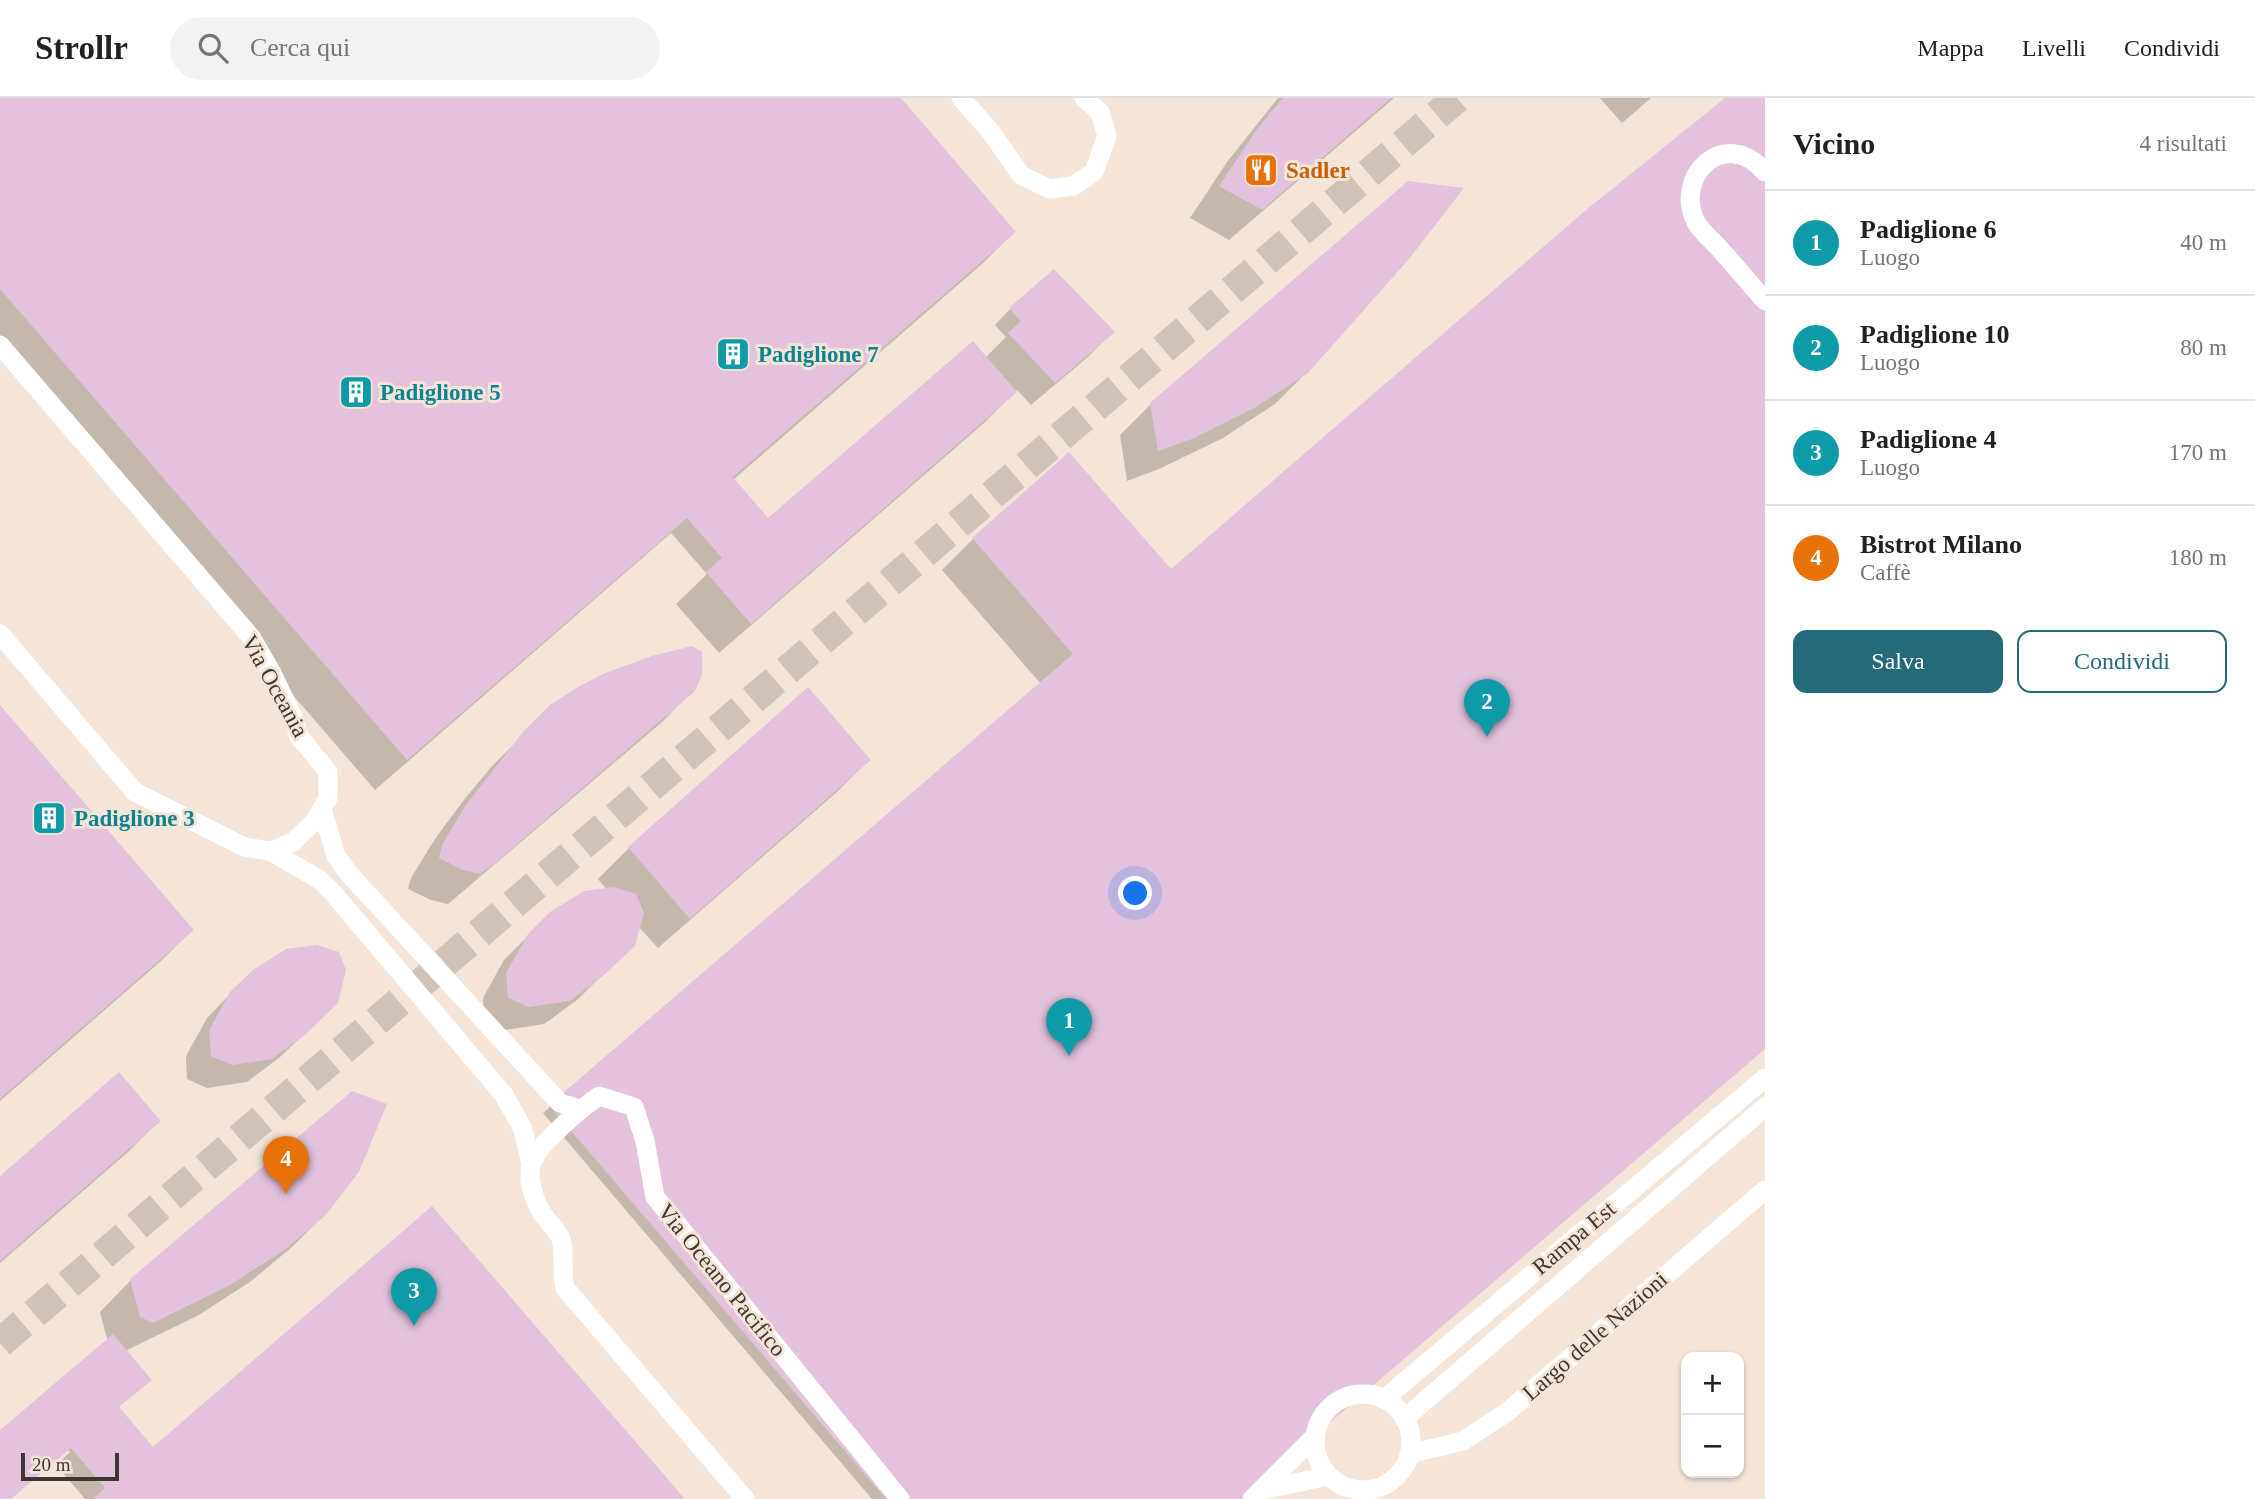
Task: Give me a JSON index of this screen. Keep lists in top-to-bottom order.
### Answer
{
  "streets": {
    "lane": [
      "Via Oceania",
      "Rampa Est",
      "Via Oceano Pacifico",
      "Largo delle Nazioni"
    ]
  },
  "crossings": [
    ["Rampa Est", "Largo delle Nazioni"]
  ],
  "places": {
    "restaurant": ["Sadler"],
    "building": ["Padiglione 7", "Padiglione 5", "Padiglione 3"]
  },
  "scale_bar": "20 m",
  "page": {
    "header": "Strollr",
    "search": "Cerca qui",
    "nav": ["Mappa", "Livelli", "Condividi"],
    "heading": ["Vicino", "4 risultati"],
    "list": [
      {
        "mark": "1",
        "name": "Padiglione 6",
        "note": "Luogo",
        "value": "40 m"
      },
      {
        "mark": "2",
        "name": "Padiglione 10",
        "note": "Luogo",
        "value": "80 m"
      },
      {
        "mark": "3",
        "name": "Padiglione 4",
        "note": "Luogo",
        "value": "170 m"
      },
      {
        "mark": "4",
        "name": "Bistrot Milano",
        "note": "Caffè",
        "value": "180 m"
      }
    ],
    "buttons": ["Salva", "Condividi"],
    "pins": [
      "2",
      "1",
      "4",
      "3"
    ],
    "map_buttons": ["+", "−"],
    "scale": "20 m"
  }
}
